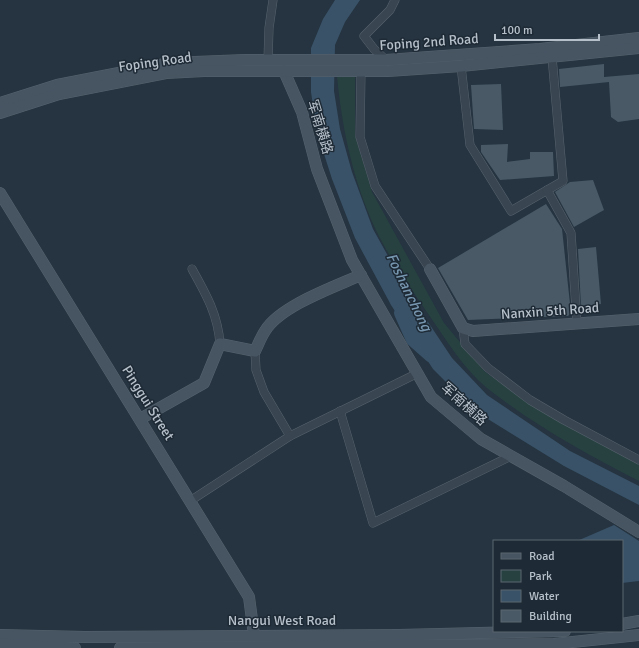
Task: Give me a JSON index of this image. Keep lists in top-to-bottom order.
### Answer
{
  "streets": {
    "main road": [
      "Foping 2nd Road",
      "Foping Road",
      "军南横路",
      "Nanxin 5th Road",
      "Pinggui Street",
      "Nangui West Road"
    ]
  },
  "crossings": [
    ["Foping 2nd Road", "Foping Road"],
    ["Foping Road", "军南横路"],
    ["Pinggui Street", "Nangui West Road"]
  ],
  "water": ["Foshanchong"],
  "legend": [
    "Road",
    "Park",
    "Water",
    "Building"
  ],
  "scale_bar": "100 m"
}
